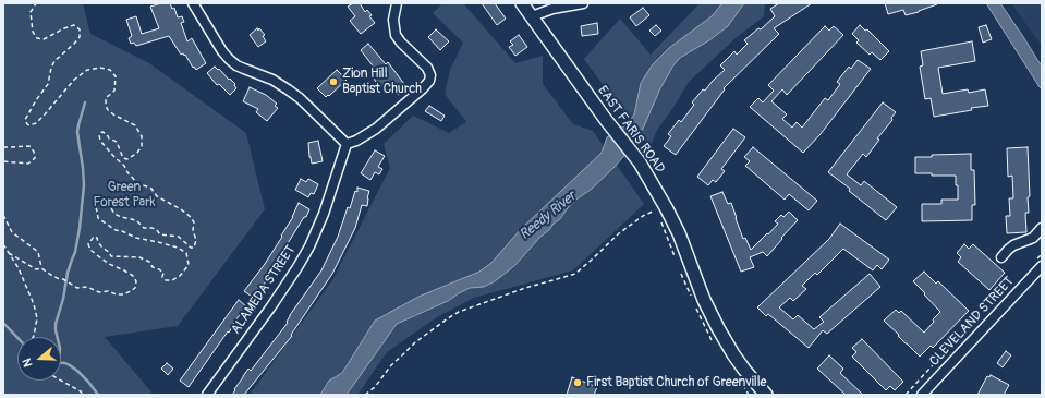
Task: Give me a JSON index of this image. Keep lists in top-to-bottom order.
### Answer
{
  "streets": {
    "main road": ["EAST FARIS ROAD"],
    "street": ["ALAMEDA STREET", "CLEVELAND STREET"]
  },
  "water": ["Reedy River"],
  "parks": ["Green Forest Park"],
  "places": ["Zion Hill Baptist Church", "First Baptist Church of Greenville"],
  "north": "left"
}
